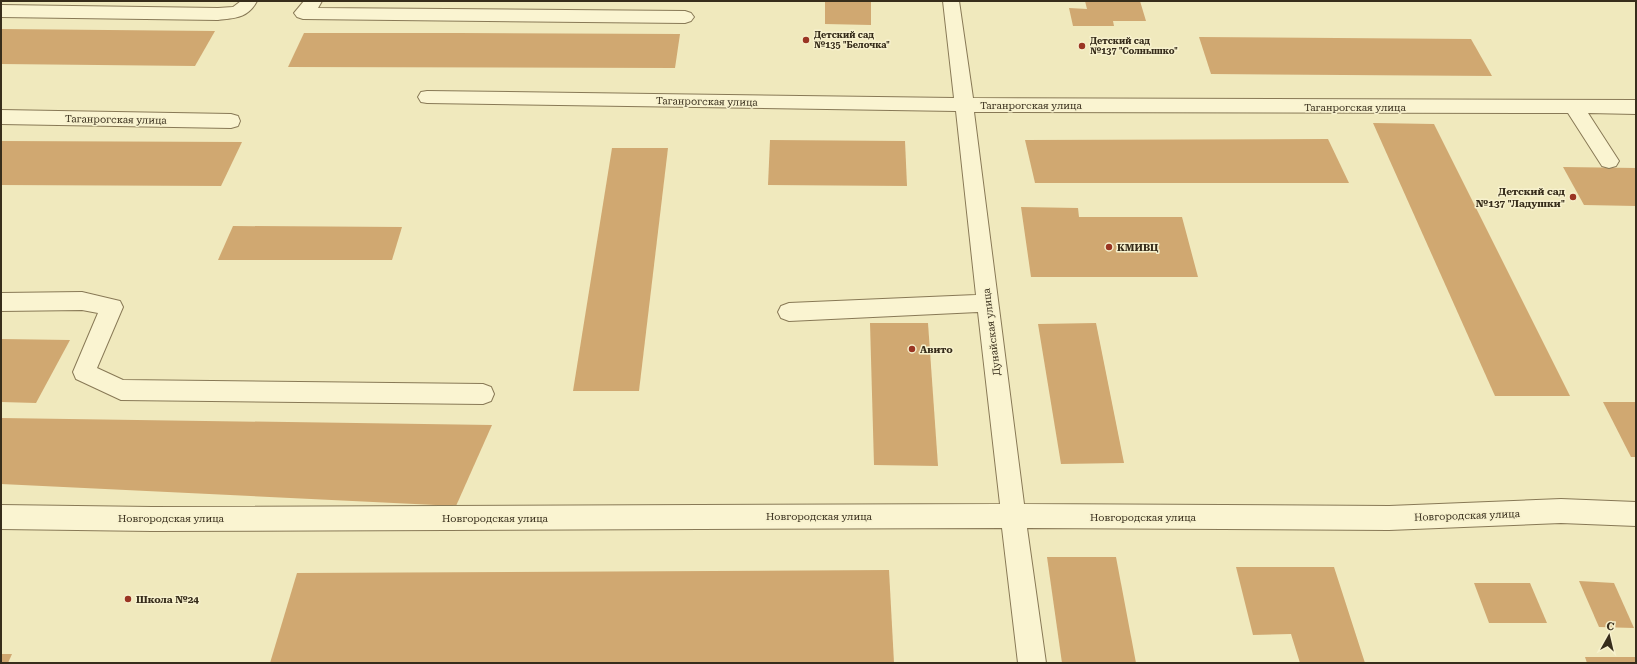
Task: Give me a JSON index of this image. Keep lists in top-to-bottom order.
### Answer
{
  "streets": {
    "street": ["Таганрогская улица", "Дунайская улица", "Новгородская улица"]
  },
  "crossings": [
    ["Таганрогская улица", "Дунайская улица"],
    ["Дунайская улица", "Новгородская улица"]
  ],
  "places": [
    "Детский сад №135 \"Белочка\"",
    "Детский сад №137 \"Солнышко\"",
    "Детский сад №137 \"Ладушки\"",
    "КМИВЦ",
    "Авито",
    "Школа №24"
  ],
  "north": "top"
}
